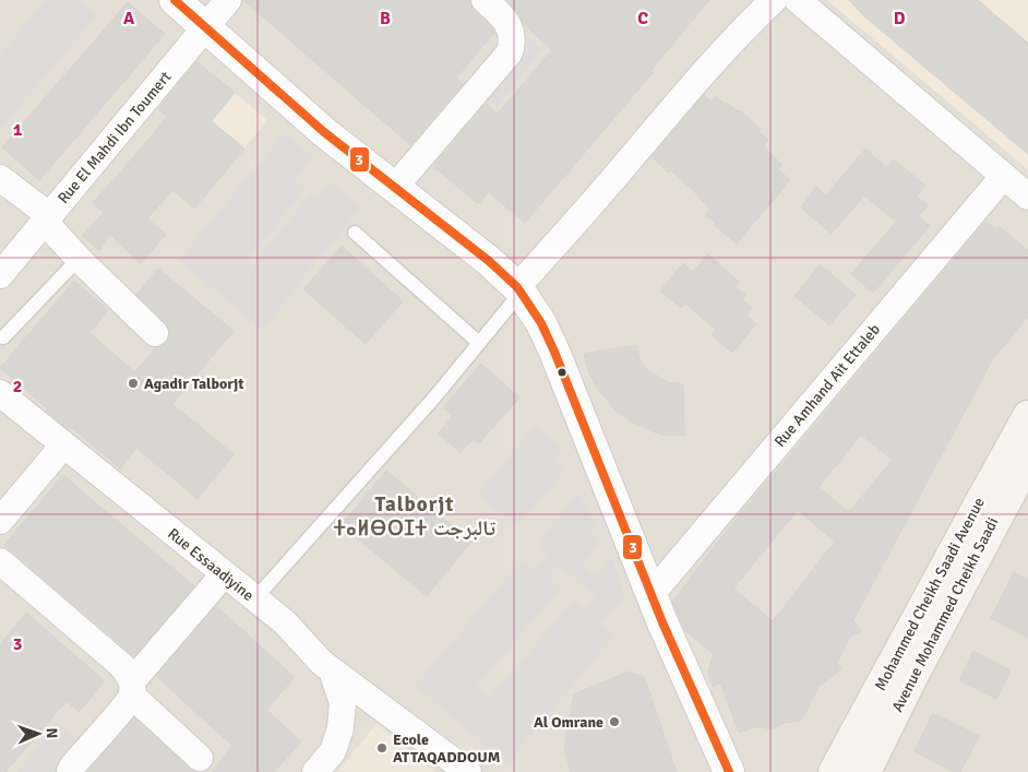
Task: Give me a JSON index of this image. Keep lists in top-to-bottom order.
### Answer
{
  "streets": {
    "main road": ["Mohammed Cheikh Saadi Avenue", "Avenue Mohammed Cheikh Saadi"],
    "street": ["Rue El Mahdi Ibn Toumert", "Rue Amhand Ait Ettaleb", "Rue Essaadiyine"]
  },
  "districts": ["Talborjt ⵜⴰⵍⴱⵔⵊⵜ تالبرجت"],
  "places": ["Agadir Talborjt", "Al Omrane", "Ecole ATTAQADDOUM"],
  "lines": ["transit line 3"],
  "north": "right",
  "grid": {
    "columns": [
      "A",
      "B",
      "C",
      "D"
    ],
    "rows": ["1", "2", "3"]
  }
}
